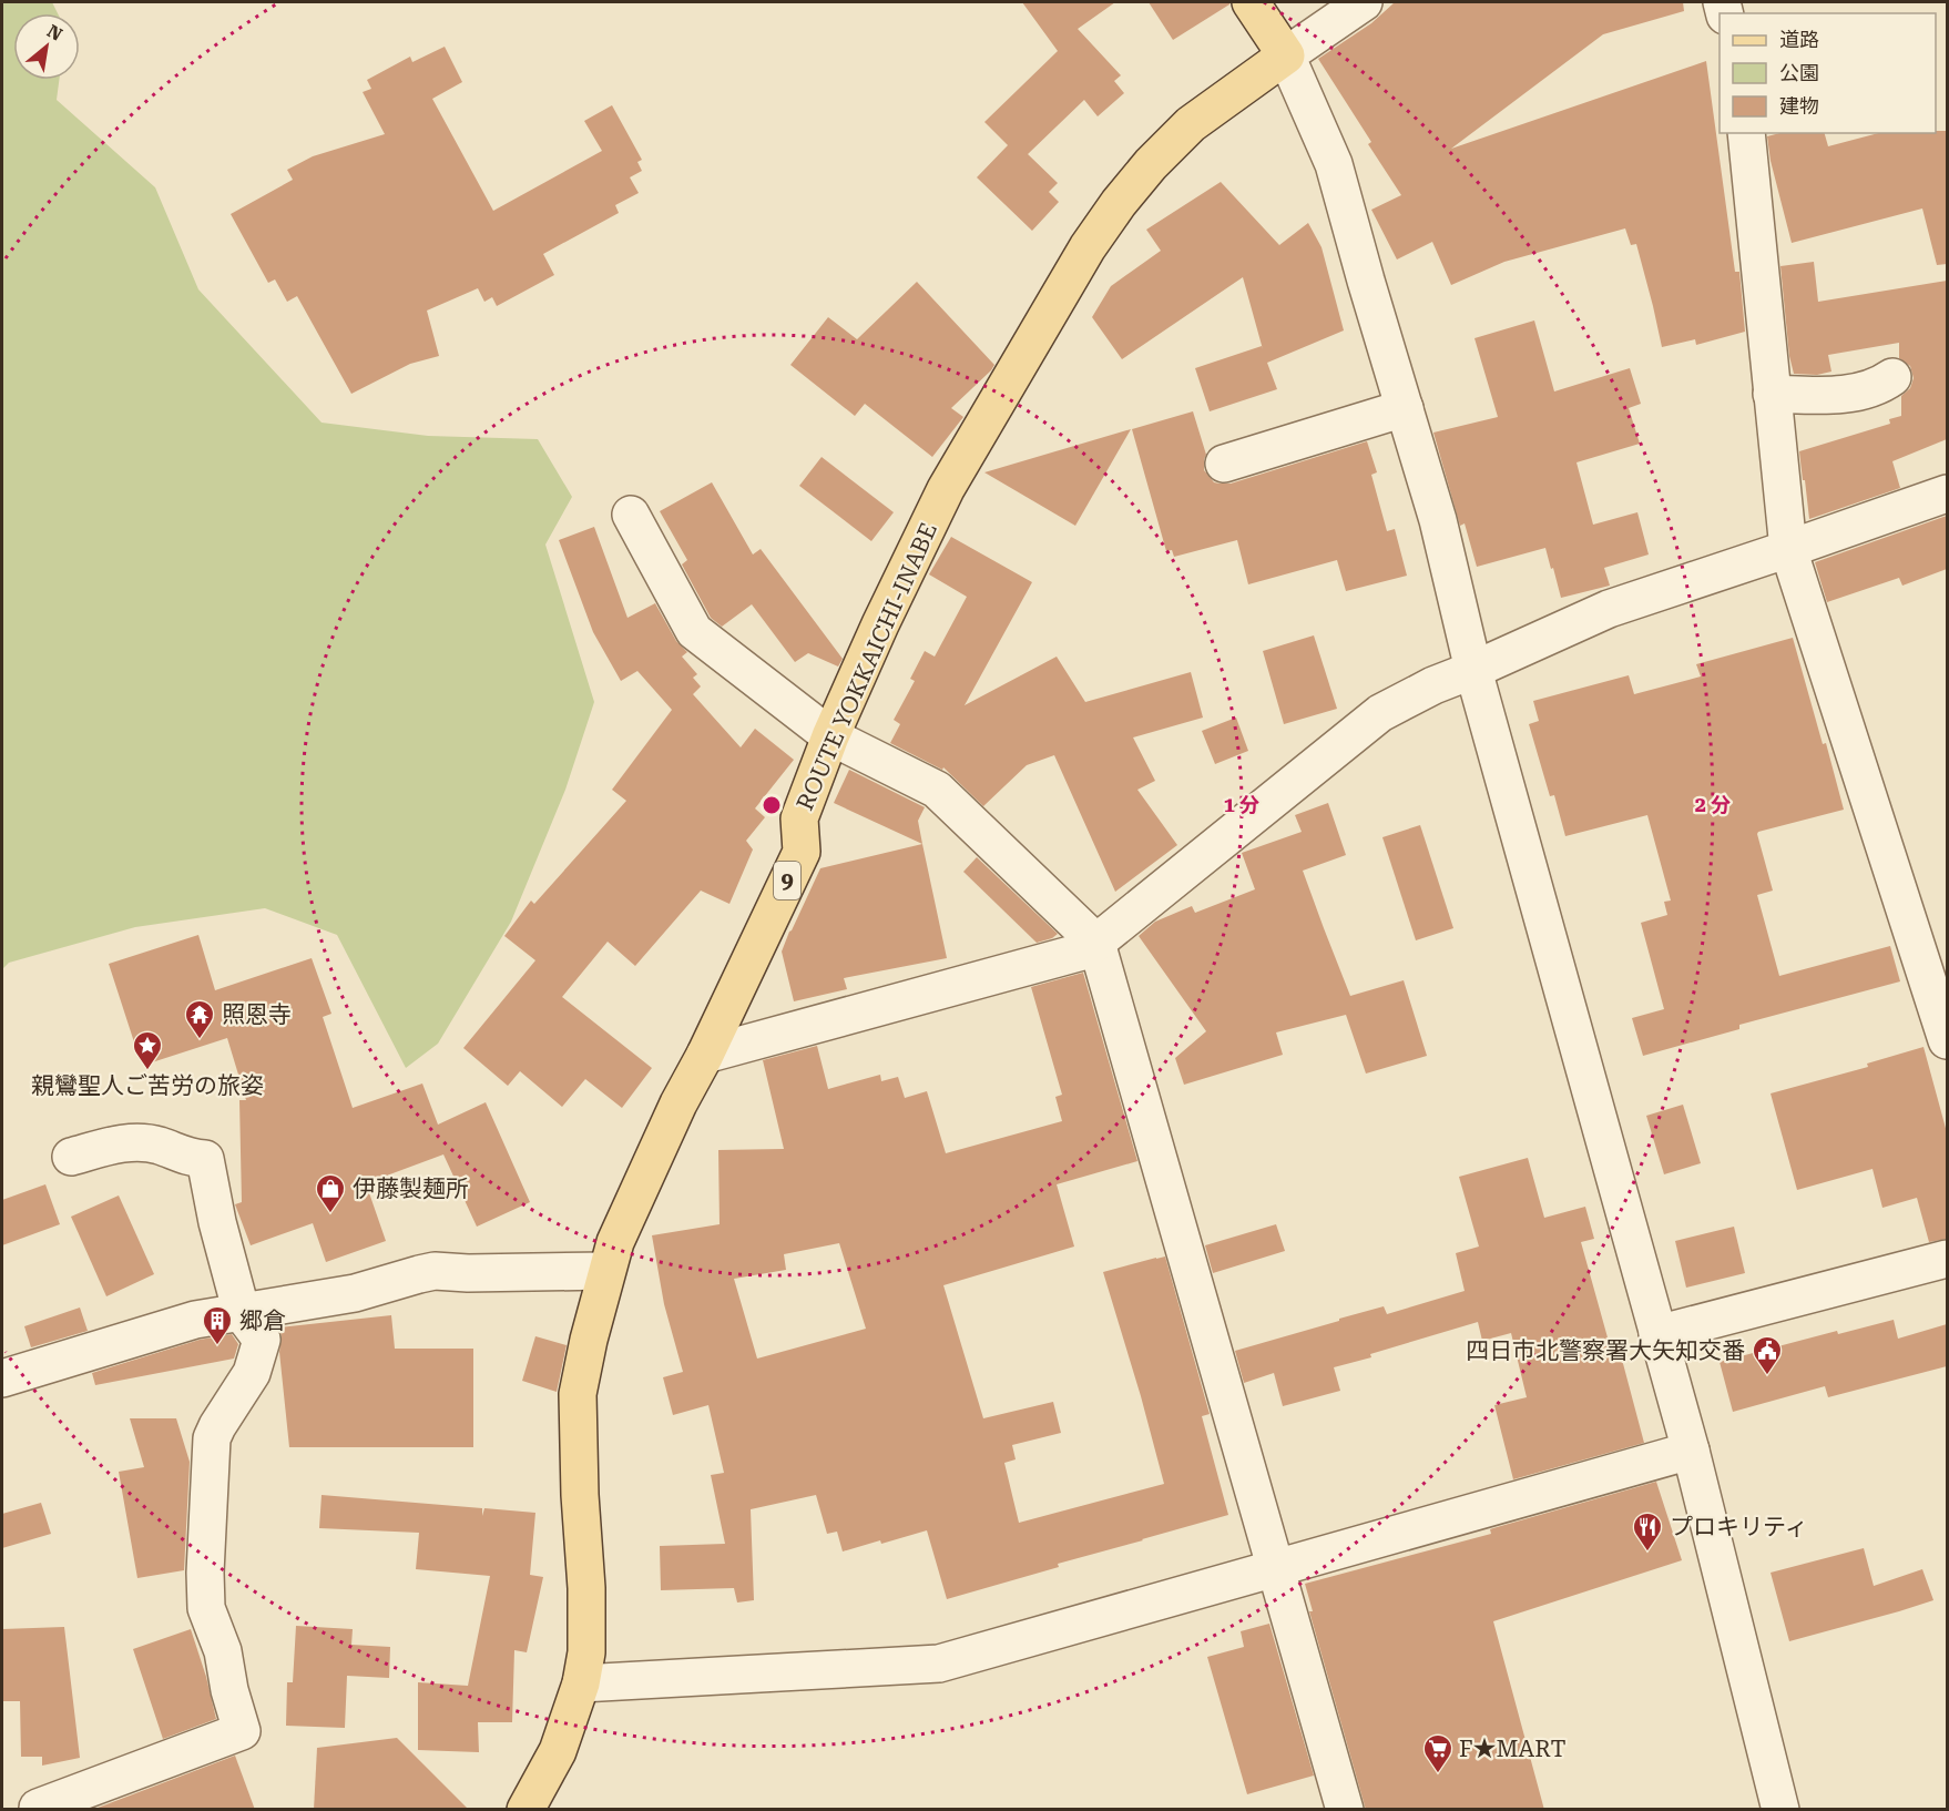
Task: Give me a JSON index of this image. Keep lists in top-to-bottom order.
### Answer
{
  "streets": {
    "main road": ["ROUTE YOKKAICHI-INABE", "9"]
  },
  "places": {
    "temple": ["照恩寺"],
    "place": ["親鸞聖人ご苦労の旅姿"],
    "shop": ["伊藤製麺所"],
    "building": ["郷倉"],
    "public building": ["四日市北警察署大矢知交番"],
    "restaurant": ["プロキリティ"],
    "supermarket": ["F★MART"]
  },
  "legend": ["道路", "公園", "建物"],
  "north": "top right",
  "rings": ["1 分", "2 分"]
}
